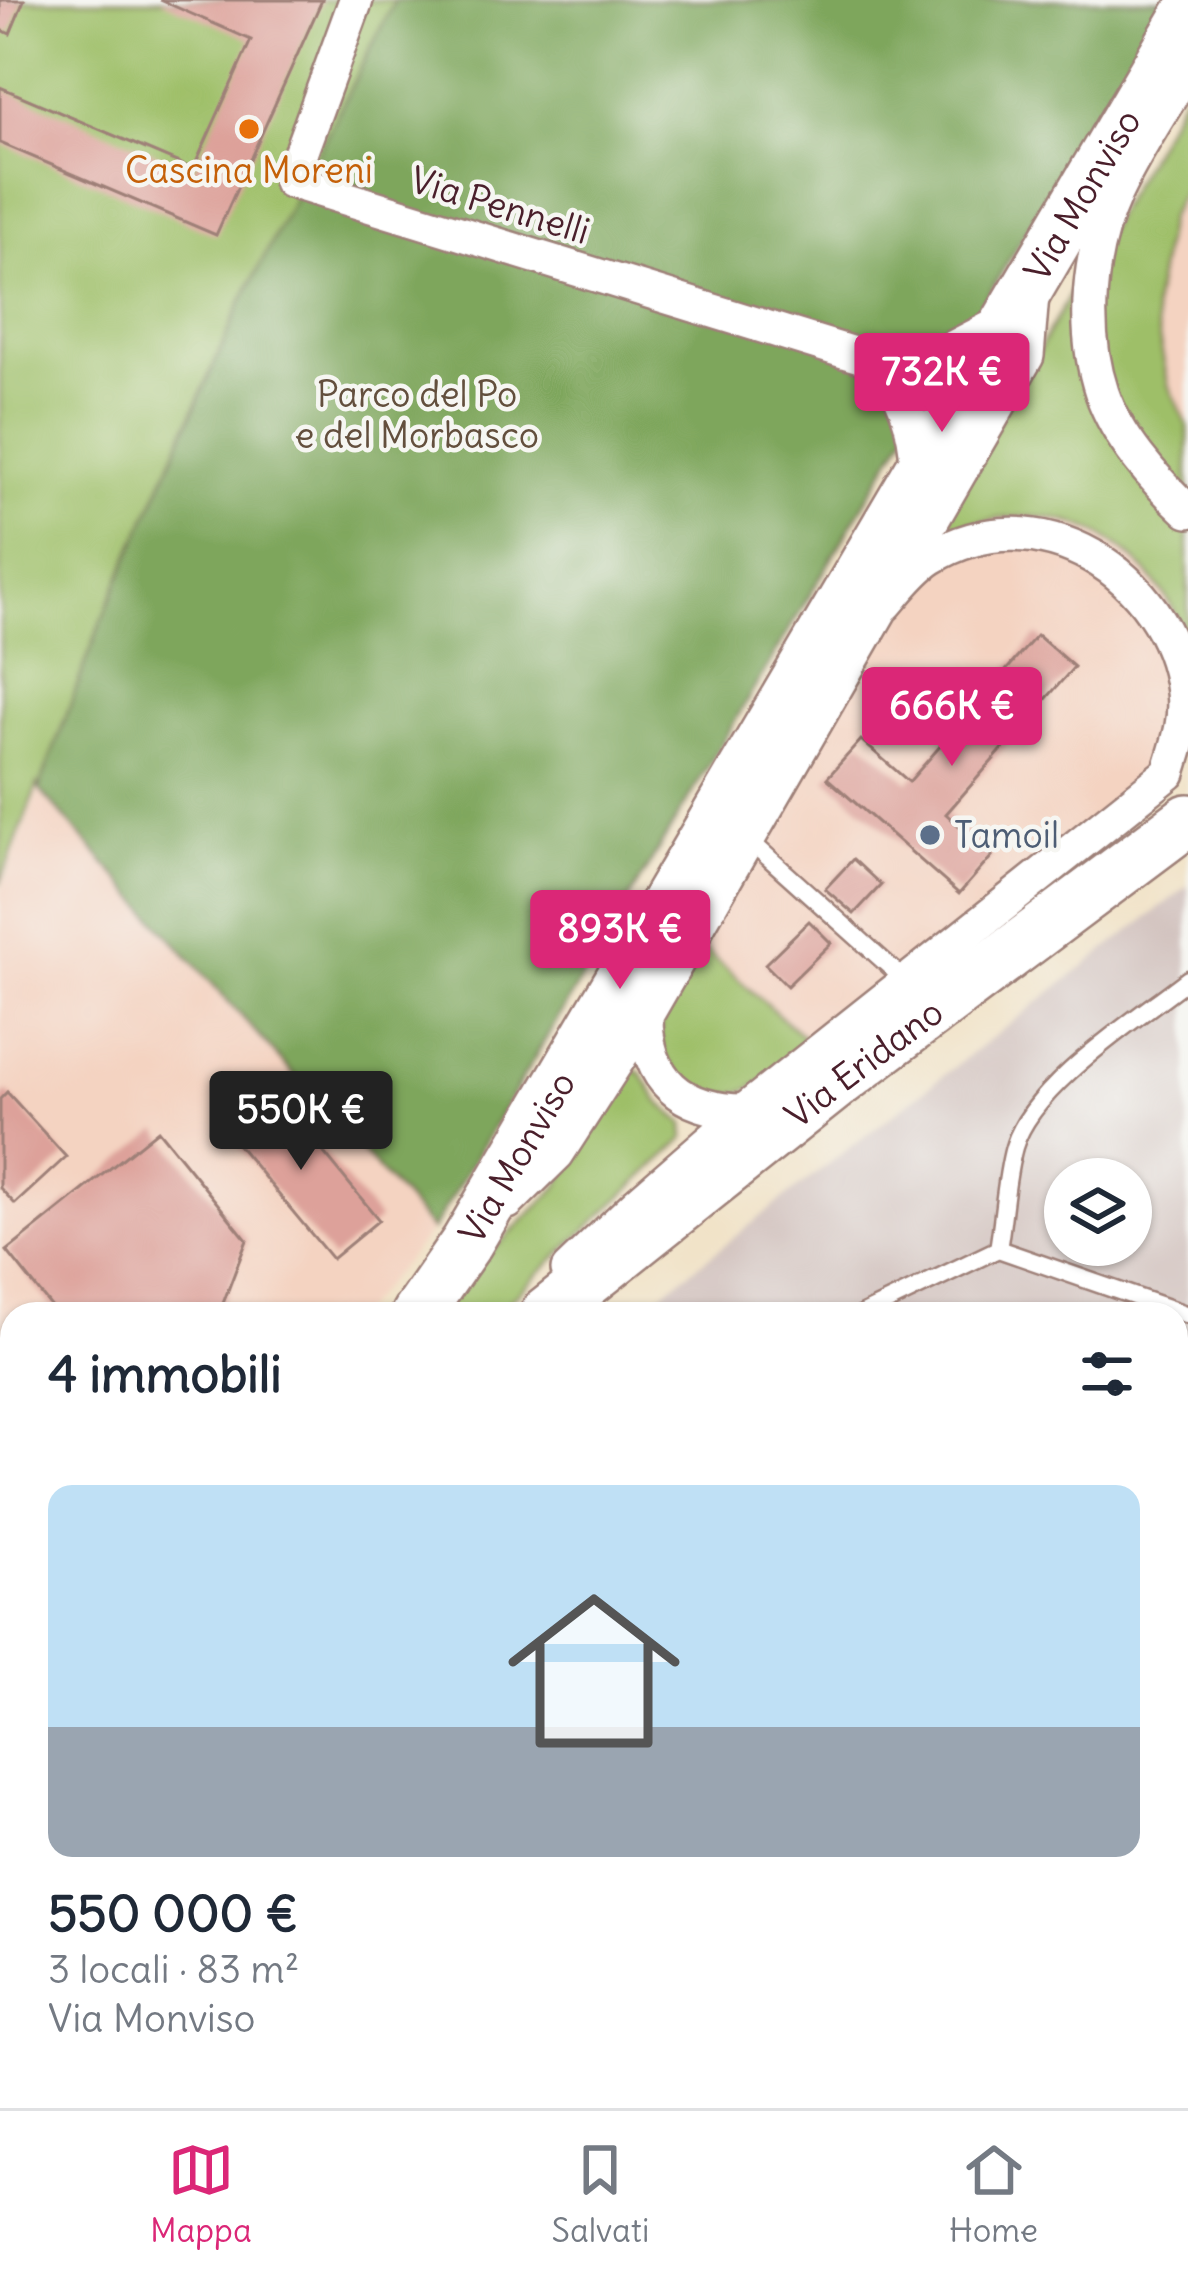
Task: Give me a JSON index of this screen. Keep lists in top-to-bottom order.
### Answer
{
  "streets": {
    "main road": ["Via Monviso", "Via Eridano"],
    "street": ["Via Pennelli"]
  },
  "crossings": [
    ["Via Monviso", "Via Pennelli"]
  ],
  "parks": ["Parco del Po e del Morbasco"],
  "places": ["Cascina Moreni", "Tamoil"],
  "page": {
    "price": [
      "732K €",
      "666K €",
      "893K €",
      "550K €"
    ],
    "heading": "4 immobili",
    "list": [
      {
        "name": "550 000 €",
        "note": "3 locali · 83 m² · Via Monviso"
      }
    ],
    "tabs": ["Mappa", "Salvati", "Home"]
  }
}
